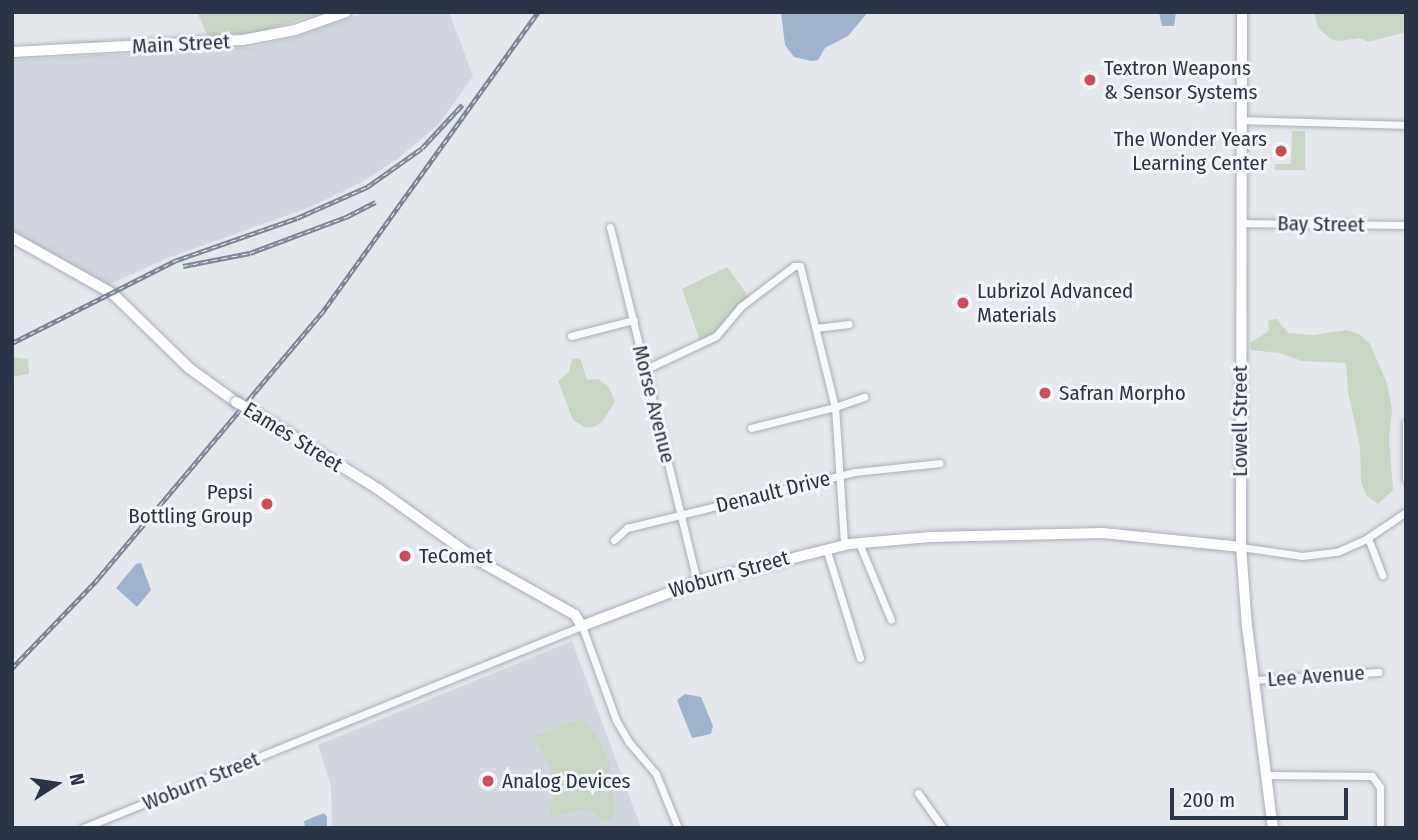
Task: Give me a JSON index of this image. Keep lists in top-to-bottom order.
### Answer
{
  "streets": {
    "main road": [
      "Main Street",
      "Lowell Street",
      "Eames Street",
      "Woburn Street"
    ],
    "street": [
      "Bay Street",
      "Morse Avenue",
      "Denault Drive",
      "Lee Avenue"
    ]
  },
  "crossings": [
    ["Bay Street", "Lowell Street"],
    ["Morse Avenue", "Denault Drive"],
    ["Morse Avenue", "Woburn Street"],
    ["Lowell Street", "Woburn Street"],
    ["Lowell Street", "Lee Avenue"],
    ["Eames Street", "Woburn Street"]
  ],
  "places": [
    "Textron Weapons & Sensor Systems",
    "The Wonder Years Learning Center",
    "Lubrizol Advanced Materials",
    "Safran Morpho",
    "Pepsi Bottling Group",
    "TeComet",
    "Analog Devices"
  ],
  "scale_bar": "200 m",
  "north": "right"
}
